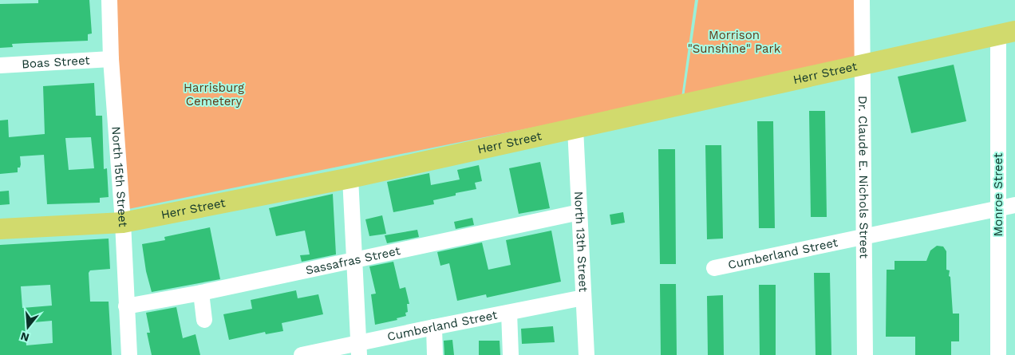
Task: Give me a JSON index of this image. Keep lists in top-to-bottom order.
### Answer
{
  "streets": {
    "main road": ["Herr Street"],
    "street": [
      "Boas Street",
      "North 15th Street",
      "Dr. Claude E. Nichols Street",
      "Monroe Street",
      "North 13th Street",
      "Cumberland Street",
      "Sassafras Street"
    ]
  },
  "crossings": [
    ["Boas Street", "North 15th Street"],
    ["Herr Street", "North 15th Street"],
    ["Herr Street", "Dr. Claude E. Nichols Street"],
    ["Herr Street", "Monroe Street"],
    ["Herr Street", "North 13th Street"],
    ["North 15th Street", "Sassafras Street"],
    ["Dr. Claude E. Nichols Street", "Cumberland Street"],
    ["Monroe Street", "Cumberland Street"],
    ["North 13th Street", "Cumberland Street"],
    ["North 13th Street", "Sassafras Street"]
  ],
  "parks": ["Morrison \"Sunshine\" Park", "Harrisburg Cemetery"],
  "north": "bottom"
}
